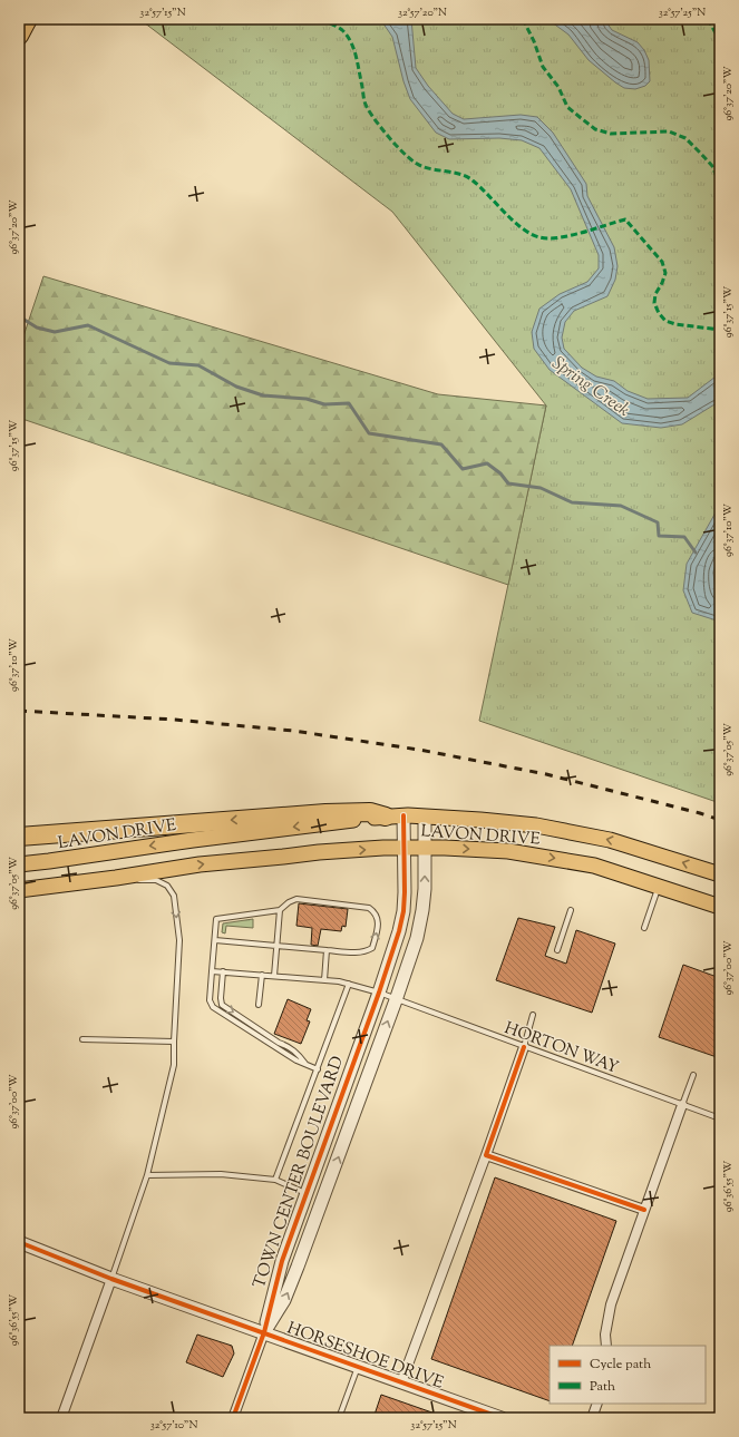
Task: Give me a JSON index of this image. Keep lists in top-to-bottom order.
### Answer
{
  "streets": {
    "main road": ["LAVON DRIVE"],
    "street": ["TOWN CENTER BOULEVARD", "HORSESHOE DRIVE"],
    "lane": ["HORTON WAY"]
  },
  "crossings": [
    ["LAVON DRIVE", "TOWN CENTER BOULEVARD"],
    ["HORTON WAY", "TOWN CENTER BOULEVARD"],
    ["TOWN CENTER BOULEVARD", "HORSESHOE DRIVE"]
  ],
  "water": ["Spring Creek"],
  "legend": ["Cycle path", "Path"],
  "coordinates": [
    "32°57'15\"N",
    "32°57'20\"N",
    "32°57'25\"N",
    "96°37'20\"W",
    "96°37'15\"W",
    "96°37'10\"W",
    "96°37'05\"W",
    "96°37'00\"W",
    "96°36'55\"W",
    "32°57'10\"N"
  ]
}
